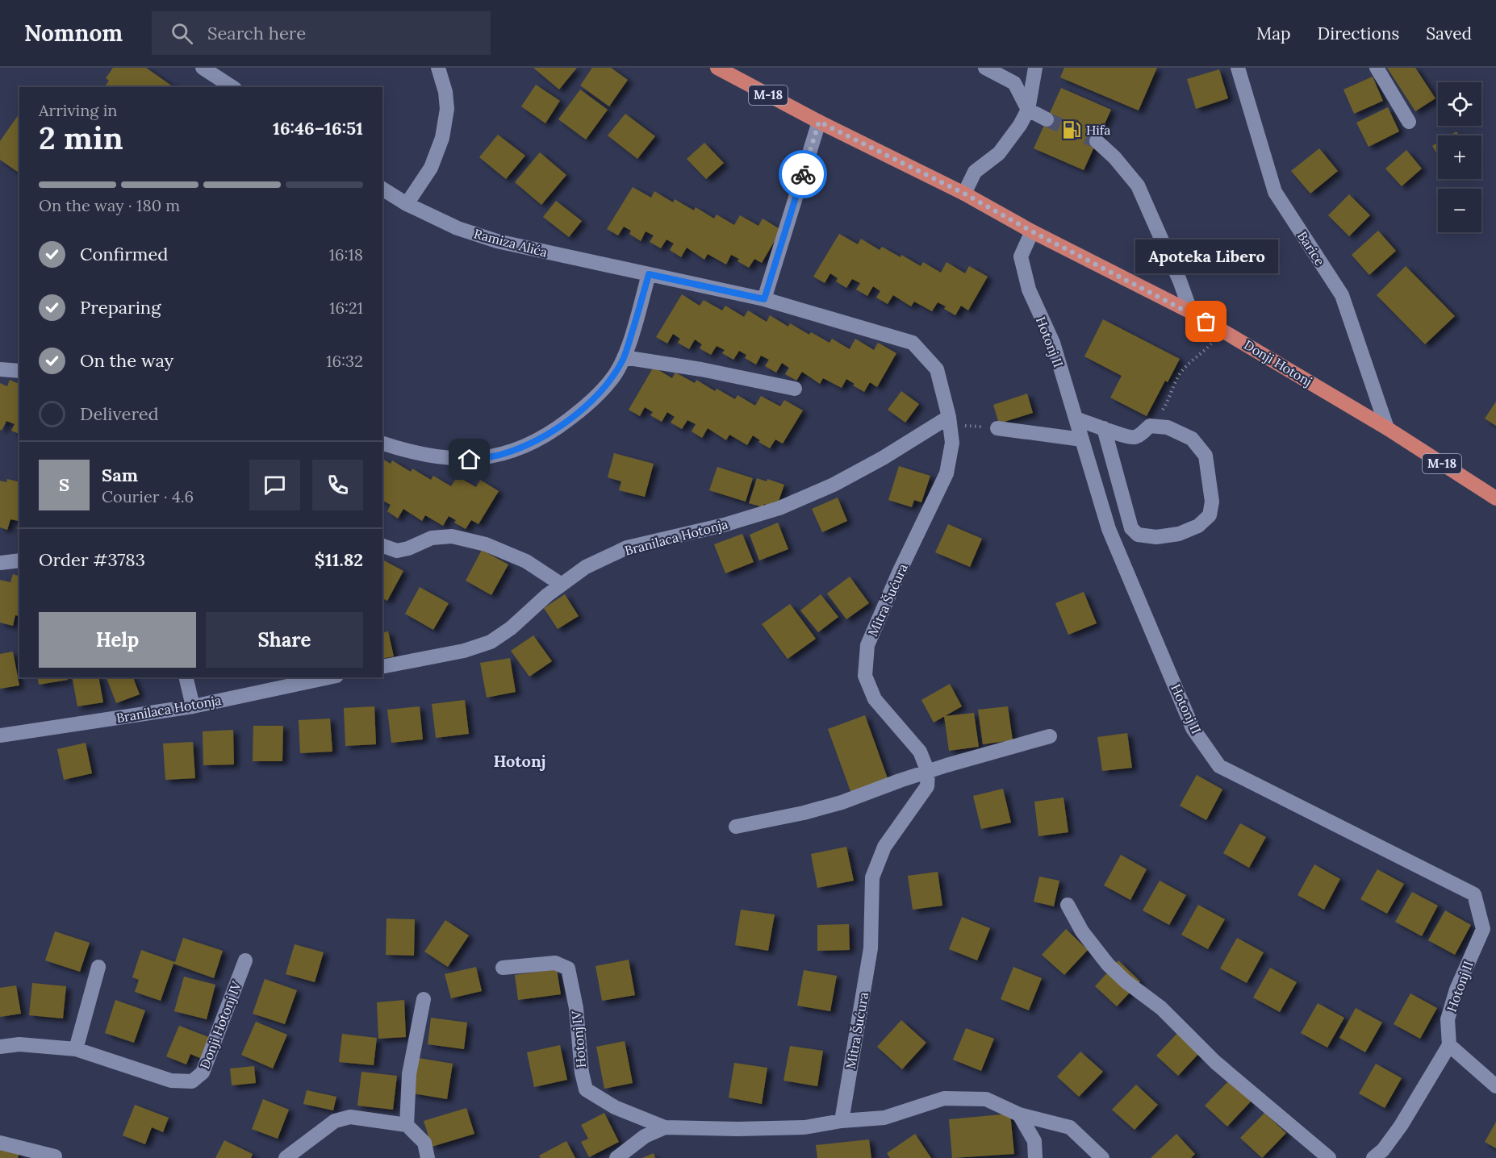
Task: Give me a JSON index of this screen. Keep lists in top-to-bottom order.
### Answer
{
  "streets": {
    "main road": ["M-18", "Donji Hotonj"],
    "street": [
      "Ramiza Alića",
      "Barice",
      "Hotonj II",
      "Branilaca Hotonja",
      "Mitra Šućura",
      "Donji Hotonj IV",
      "Hotonj IV"
    ]
  },
  "crossings": [
    ["Ramiza Alića", "Branilaca Hotonja"],
    ["Ramiza Alića", "Mitra Šućura"],
    ["Barice", "Donji Hotonj"],
    ["Hotonj II", "Donji Hotonj"],
    ["Branilaca Hotonja", "Mitra Šućura"],
    ["Mitra Šućura", "Hotonj IV"]
  ],
  "districts": ["Hotonj"],
  "places": {
    "fuel station": ["Hifa"],
    "other": ["Apoteka Libero"]
  },
  "page": {
    "header": "Nomnom",
    "search": "Search here",
    "nav": ["Map", "Directions", "Saved"],
    "map_buttons": ["+", "−"],
    "heading": ["2 min", "Arriving in", "16:46–16:51"],
    "panel": [
      "Sam",
      "Courier · 4.6",
      "Order #3783",
      "$11.82"
    ],
    "bar": "On the way · 180 m",
    "list": [
      ["Confirmed", "16:18"],
      ["Preparing", "16:21"],
      ["On the way", "16:32"],
      "Delivered"
    ],
    "bubble": "Apoteka Libero",
    "round": "S",
    "buttons": ["Help", "Share"]
  }
}
